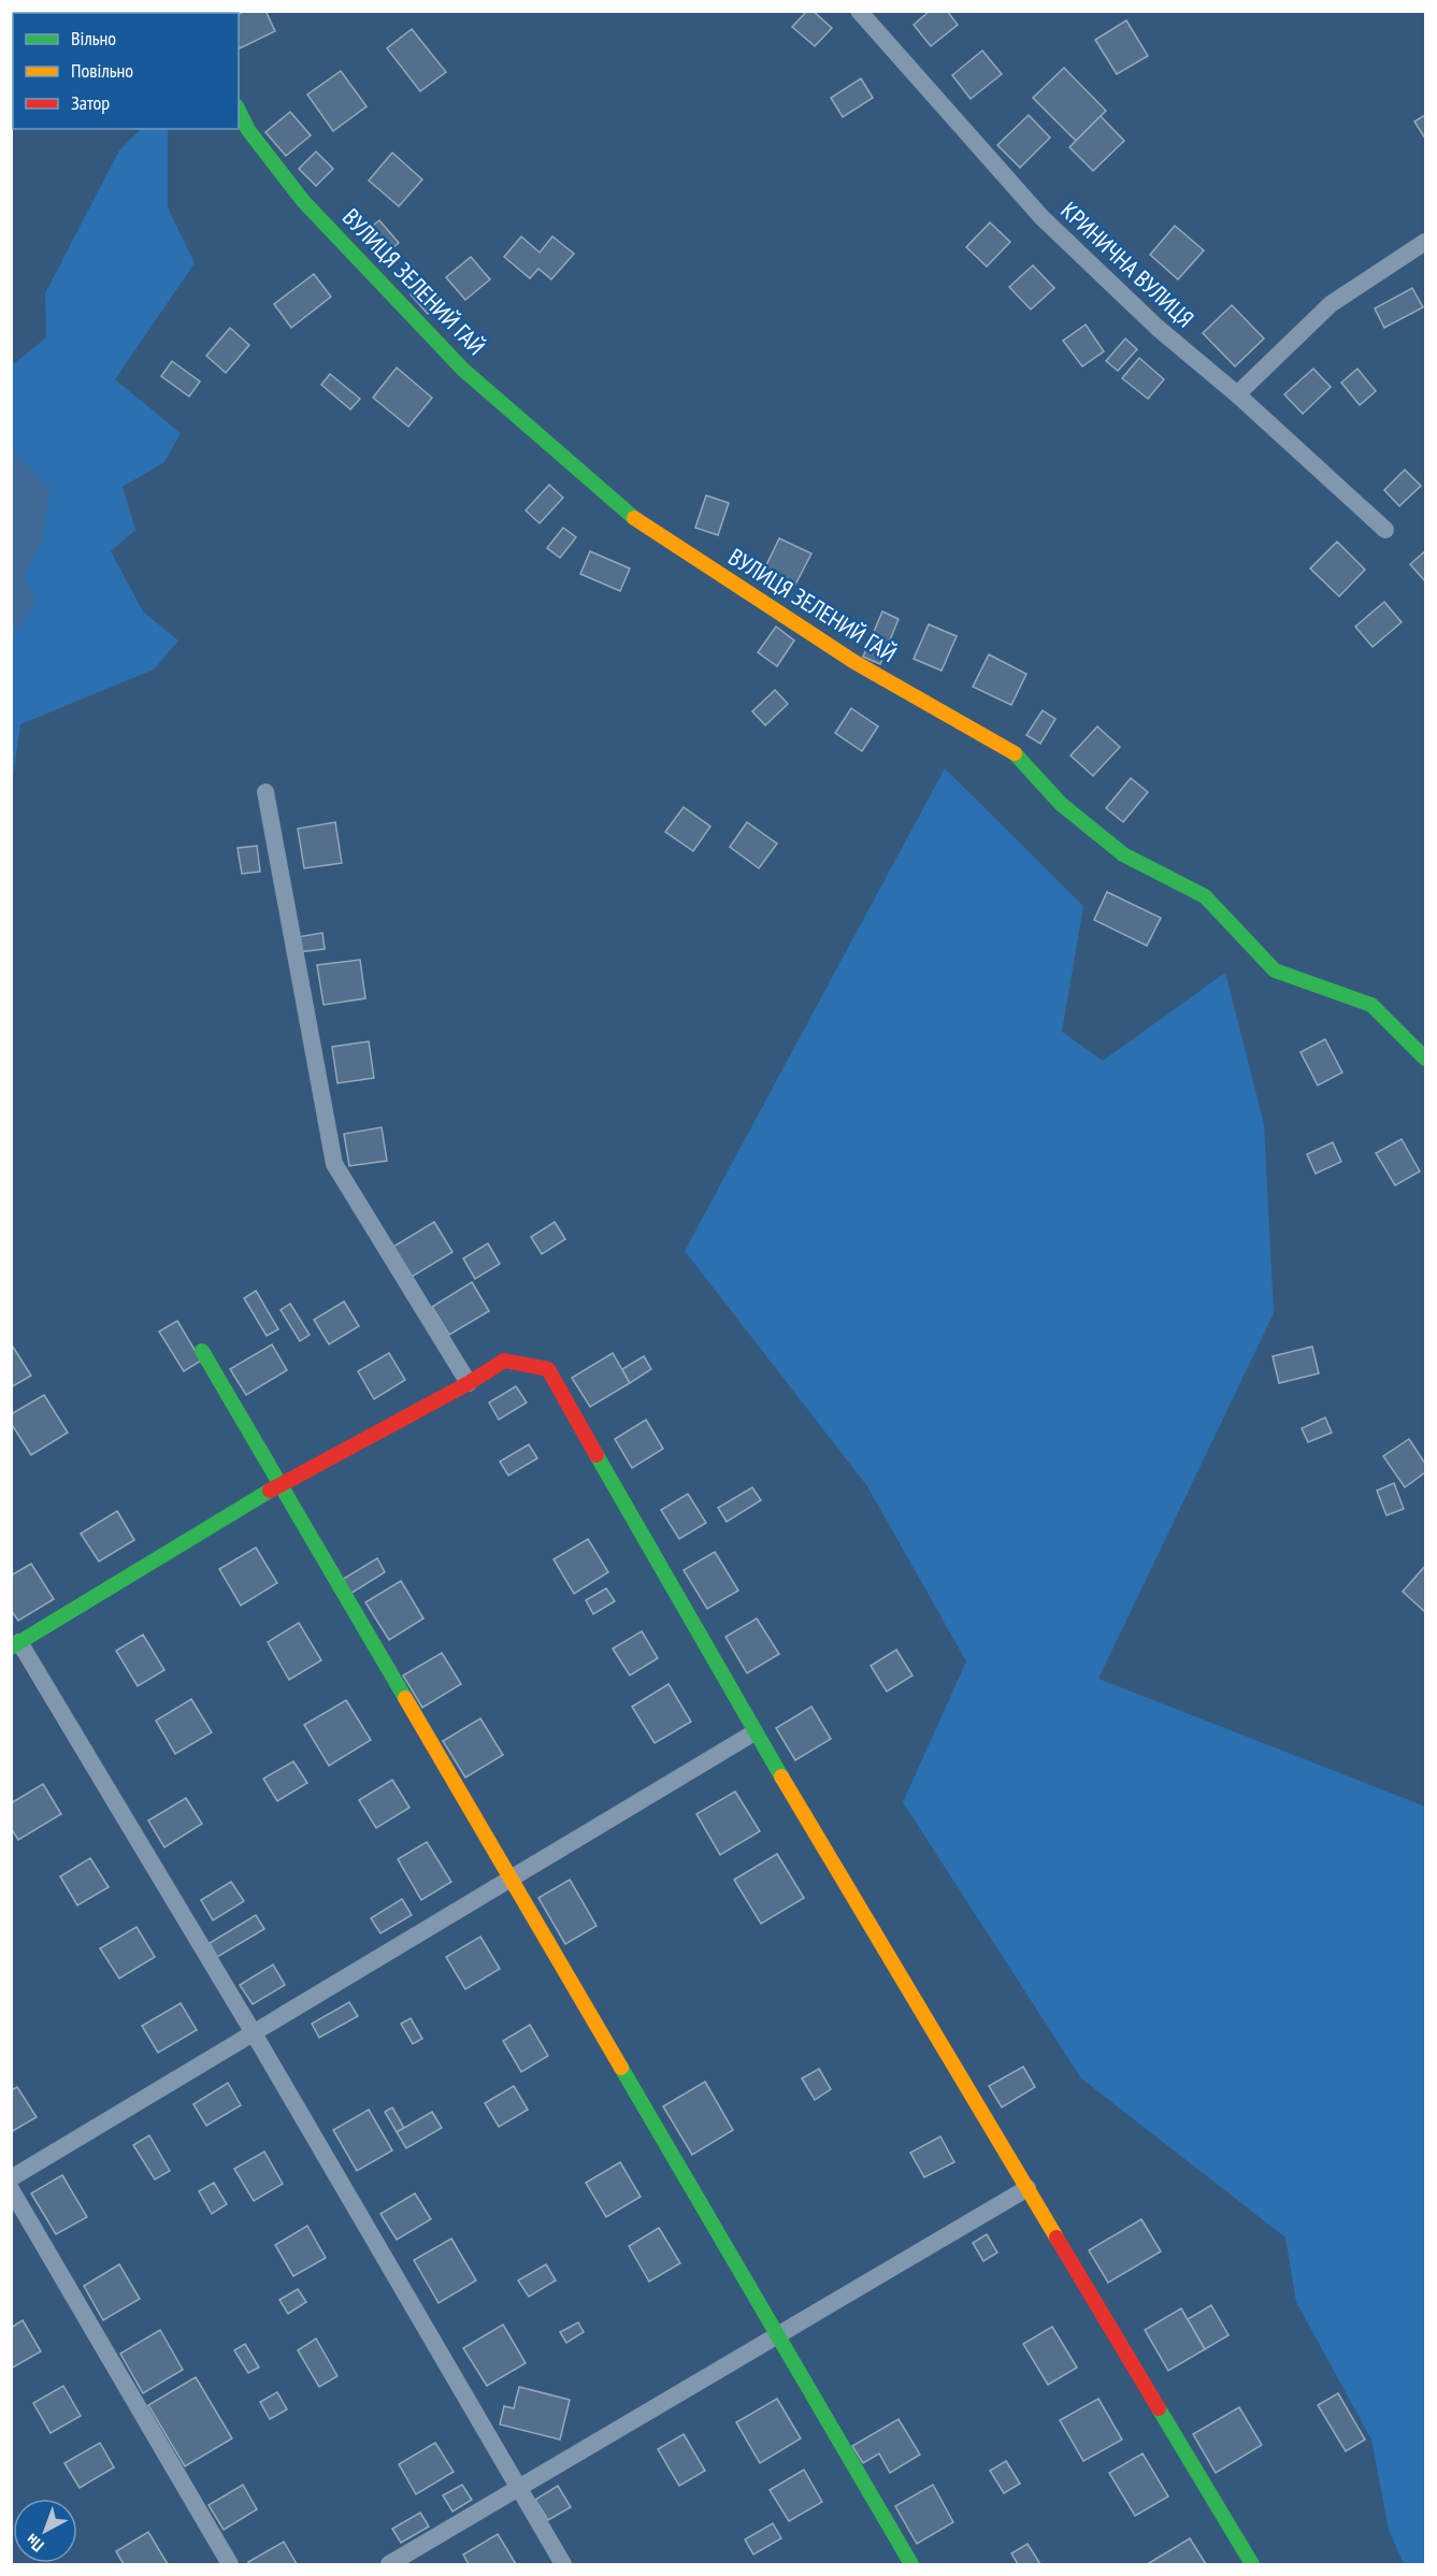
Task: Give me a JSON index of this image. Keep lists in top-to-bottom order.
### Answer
{
  "streets": {
    "street": ["КРИНИЧНА ВУЛИЦЯ", "ВУЛИЦЯ ЗЕЛЕНИЙ ГАЙ"]
  },
  "legend": ["Вільно", "Повільно", "Затор"],
  "north": "bottom left"
}
